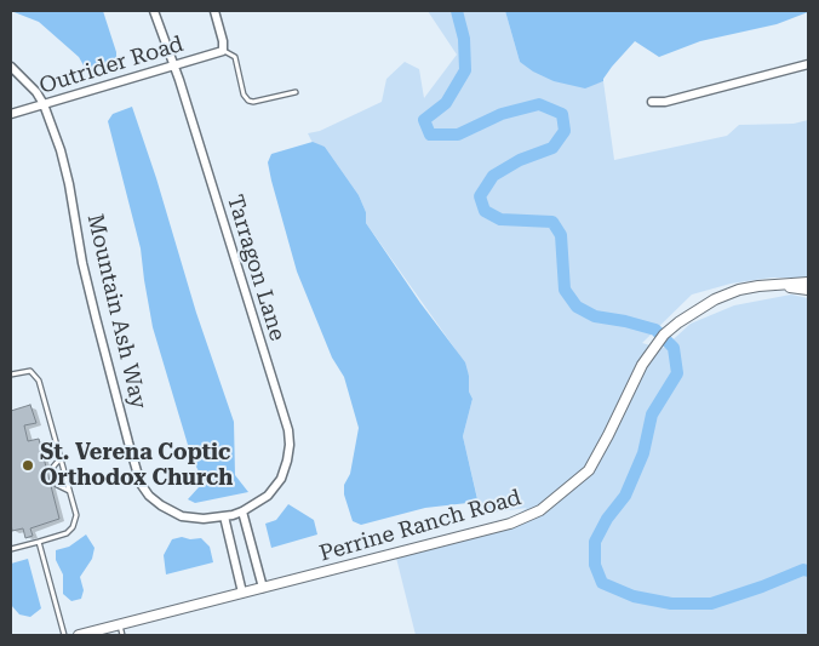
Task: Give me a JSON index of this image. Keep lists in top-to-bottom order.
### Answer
{
  "streets": {
    "street": [
      "Outrider Road",
      "Tarragon Lane",
      "Mountain Ash Way",
      "Perrine Ranch Road"
    ]
  },
  "crossings": [
    ["Outrider Road", "Tarragon Lane"],
    ["Outrider Road", "Mountain Ash Way"],
    ["Tarragon Lane", "Mountain Ash Way"]
  ],
  "places": ["St. Verena Coptic Orthodox Church"]
}
